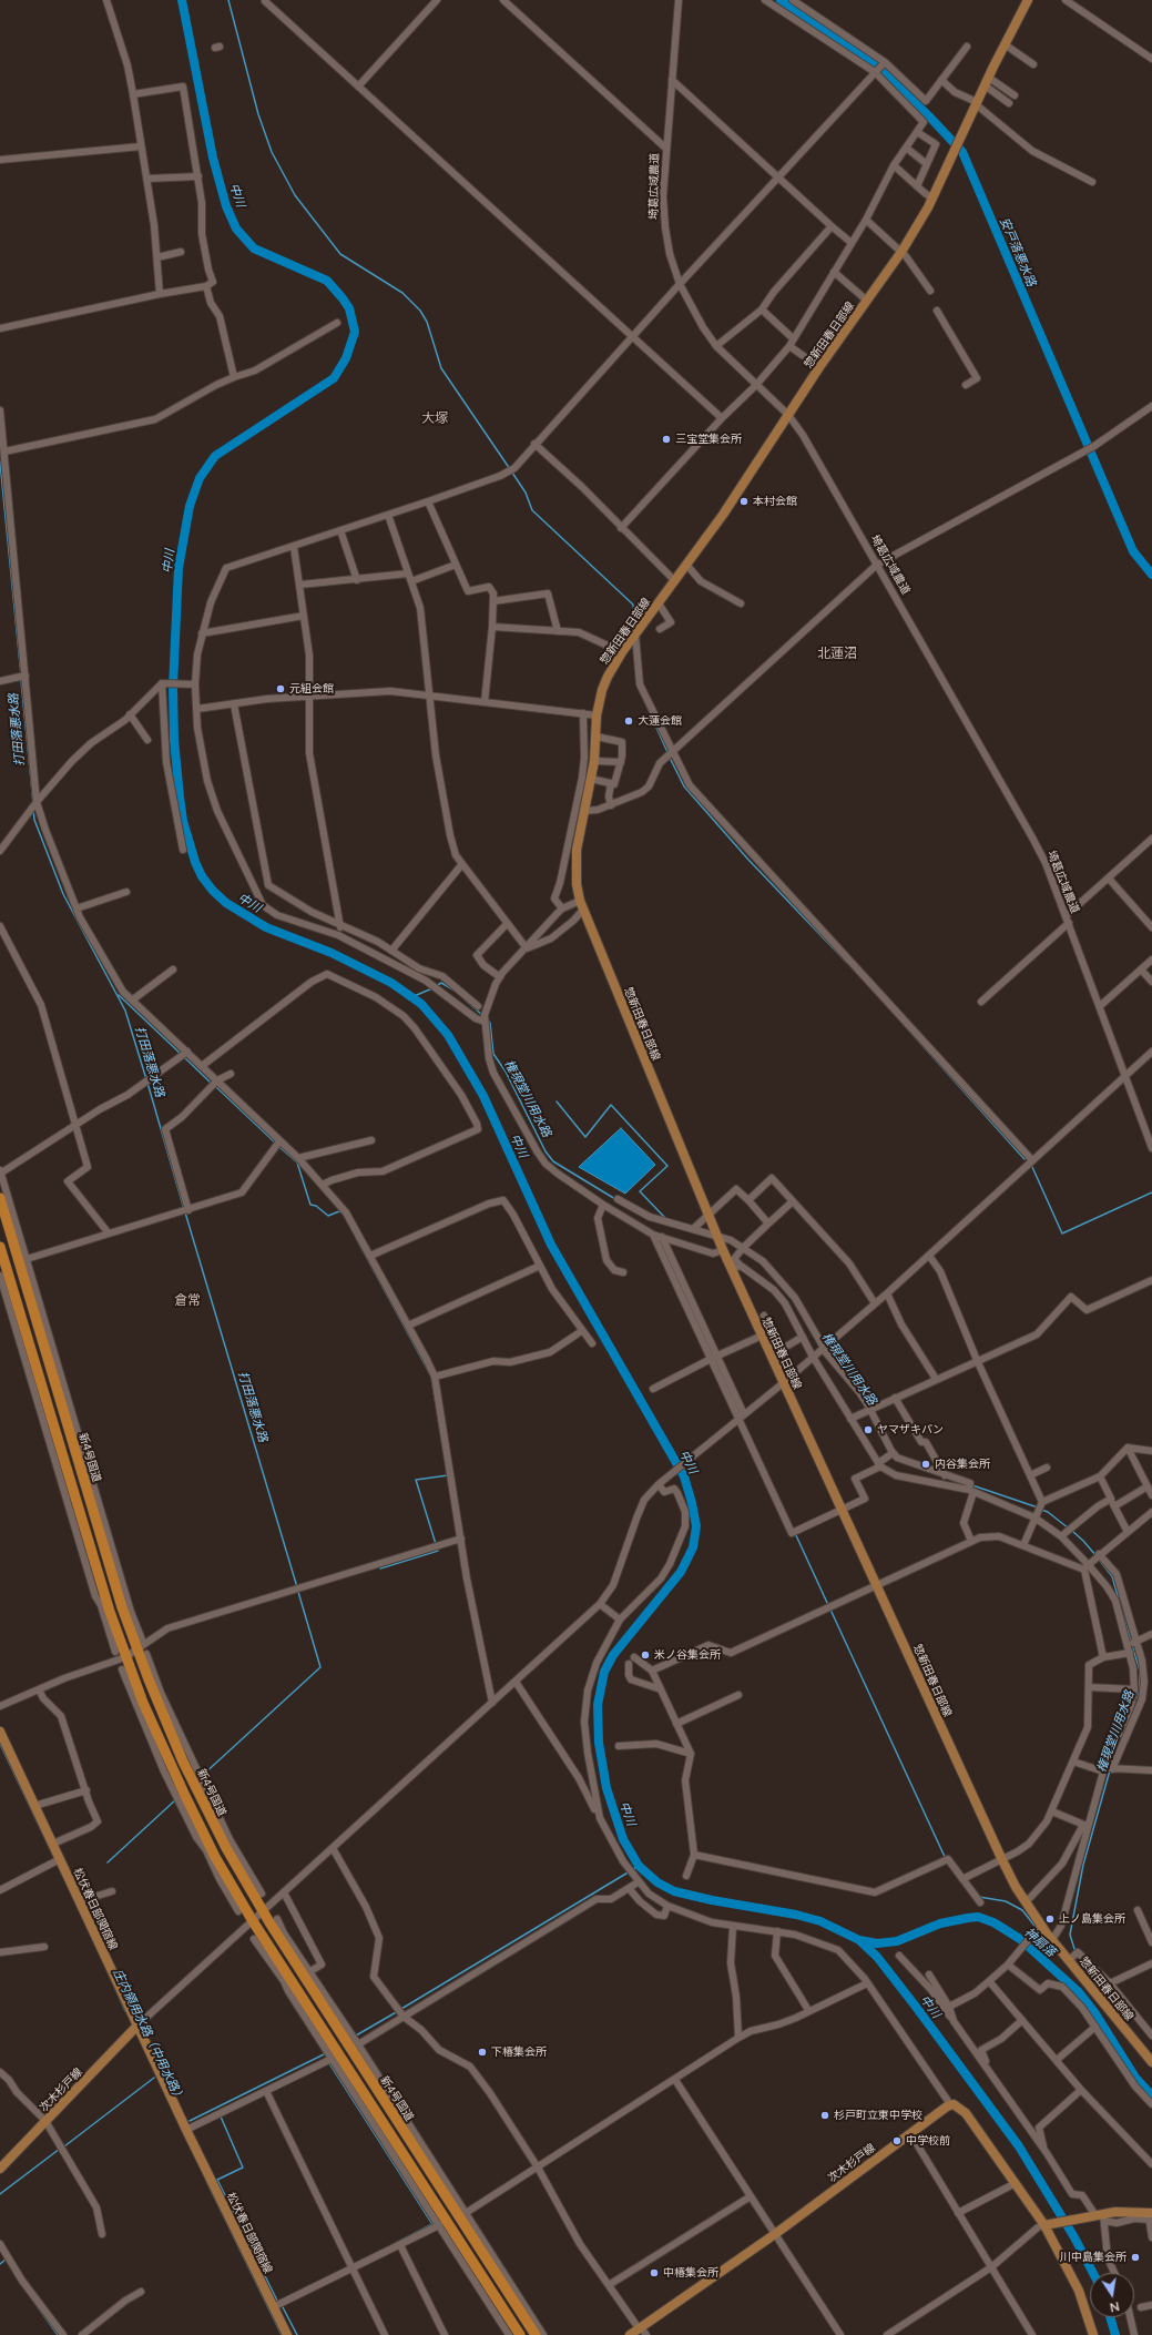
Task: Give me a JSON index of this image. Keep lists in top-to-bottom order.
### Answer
{
  "streets": {
    "highway": ["新4号国道"],
    "main road": ["惣新田春日部線", "松伏春日部関宿線", "次木杉戸線"],
    "street": ["埼葛広域農道"]
  },
  "crossings": [
    ["埼葛広域農道", "惣新田春日部線"],
    ["松伏春日部関宿線", "次木杉戸線"]
  ],
  "districts": ["大塚", "北蓮沼", "倉常"],
  "water": [
    "中川",
    "安戸落悪水路",
    "打田落悪水路",
    "権現堂川用水路",
    "神扇落",
    "庄内領用水路（中用水路）"
  ],
  "places": [
    "三宝堂集会所",
    "本村会館",
    "元組会館",
    "大蓮会館",
    "ヤマザキパン",
    "内谷集会所",
    "米ノ谷集会所",
    "上ノ島集会所",
    "下椿集会所",
    "杉戸町立東中学校",
    "中学校前",
    "川中島集会所",
    "中椿集会所"
  ],
  "north": "bottom"
}
